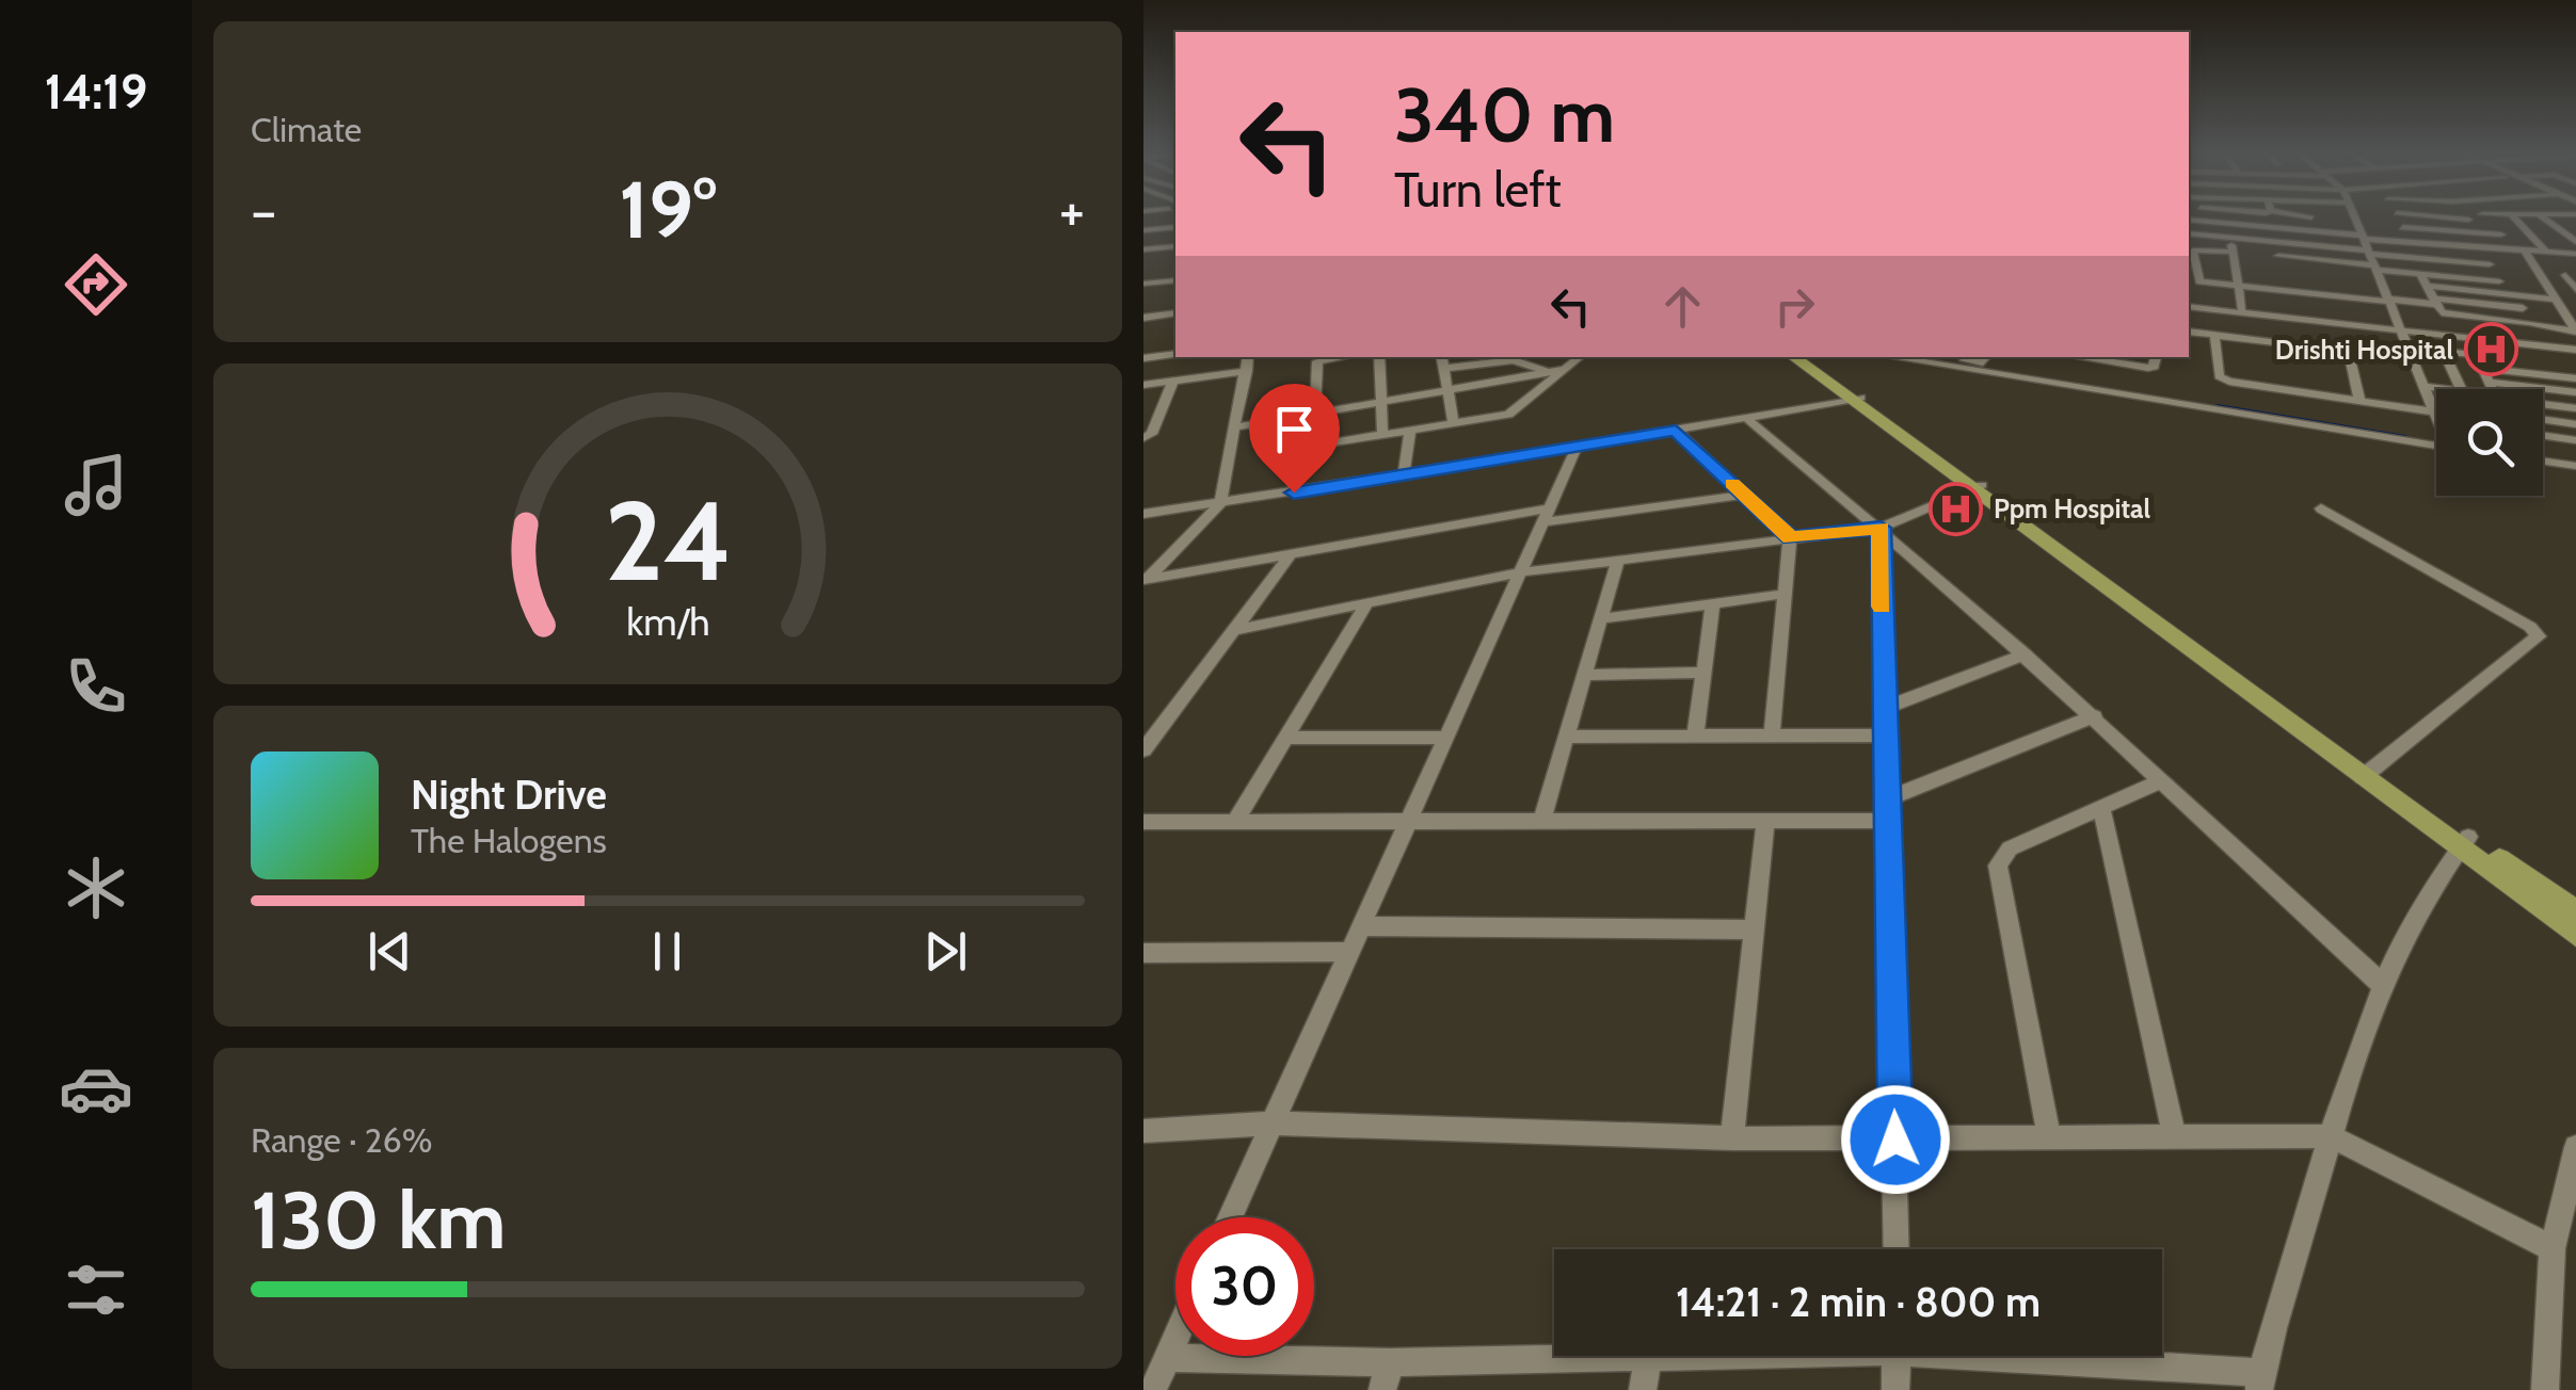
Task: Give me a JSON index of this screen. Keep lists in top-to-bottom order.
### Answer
{
  "places": {
    "hospital": ["Drishti Hospital", "Ppm Hospital"]
  },
  "page": {
    "tabs": "14:19",
    "tile": [
      "Climate",
      ["Range · 26%", "130 km"]
    ],
    "turn": ["340 m", "Turn left"],
    "heat": ["−", "19°", "+"],
    "song": ["Night Drive", "The Halogens"],
    "limit": "30",
    "trip": "14:21 · 2 min · 800 m",
    "gauge": ["24", "km/h"]
  }
}
